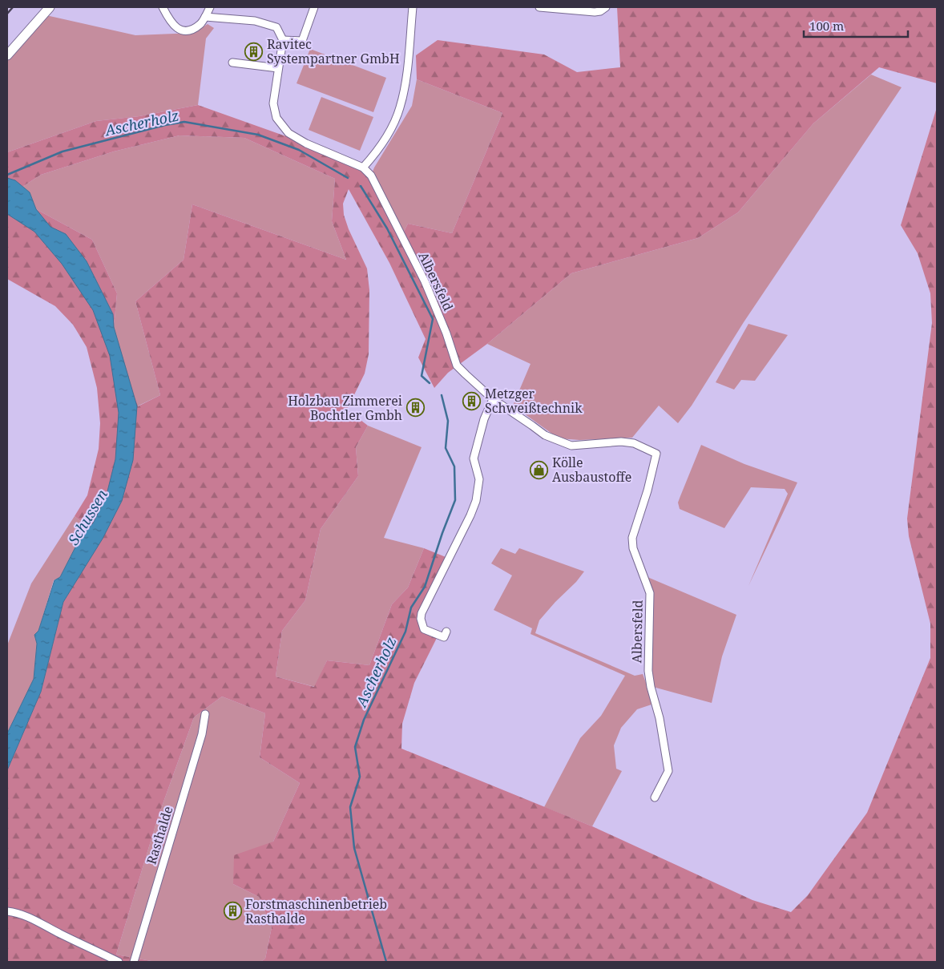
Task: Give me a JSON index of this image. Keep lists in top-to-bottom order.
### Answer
{
  "streets": {
    "street": ["Albersfeld", "Rasthalde"]
  },
  "water": ["Ascherholz", "Schussen"],
  "places": {
    "building": [
      "Ravitec Systempartner GmbH",
      "Metzger Schweißtechnik",
      "Holzbau Zimmerei Bochtler Gmbh",
      "Forstmaschinenbetrieb Rasthalde"
    ],
    "shop": ["Kölle Ausbaustoffe"]
  },
  "scale_bar": "100 m"
}
